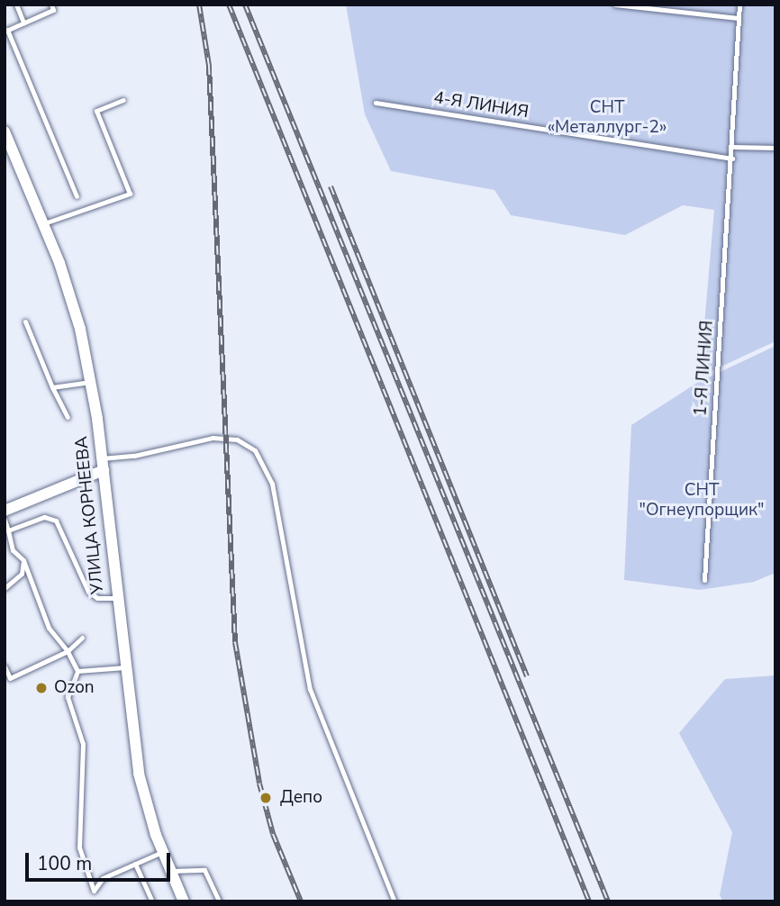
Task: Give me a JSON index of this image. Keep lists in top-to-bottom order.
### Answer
{
  "streets": {
    "street": ["УЛИЦА КОРНЕЕВА"],
    "lane": ["4-Я ЛИНИЯ", "1-Я ЛИНИЯ"]
  },
  "crossings": [
    ["4-Я ЛИНИЯ", "1-Я ЛИНИЯ"]
  ],
  "parks": ["СНТ «Металлург-2»", "СНТ \"Огнеупорщик\""],
  "places": ["Ozon", "Депо"],
  "scale_bar": "100 m"
}
